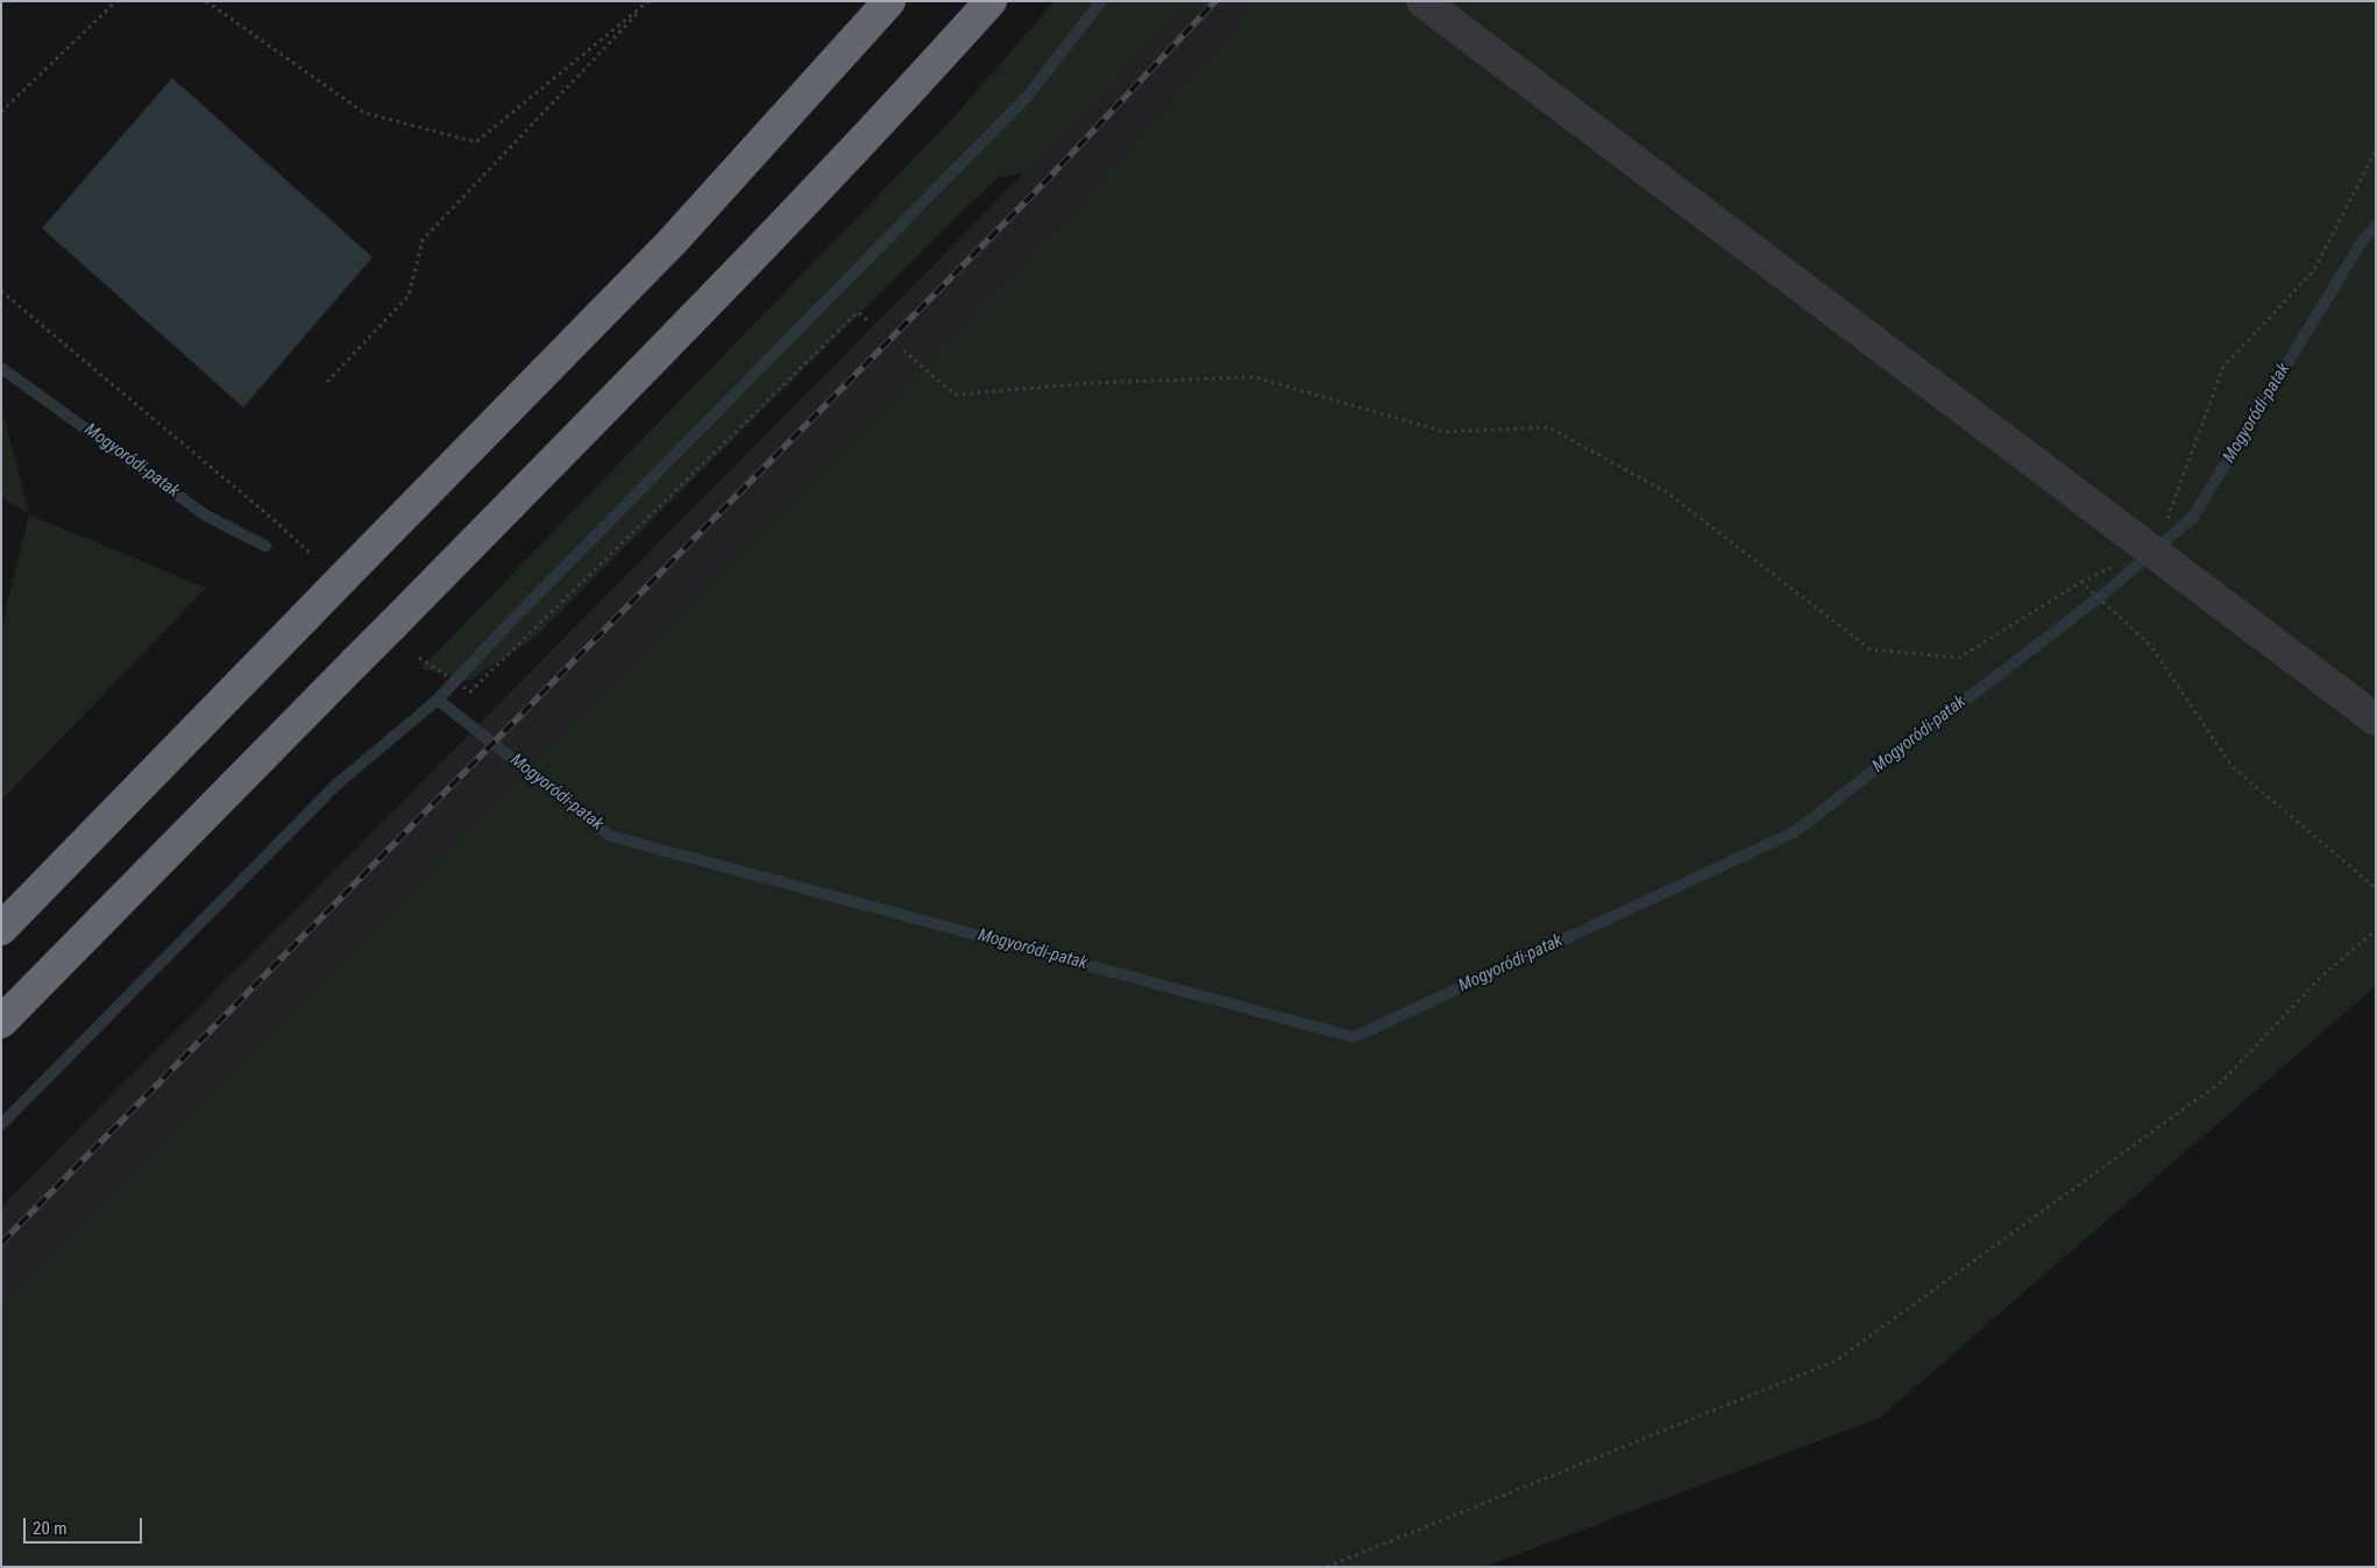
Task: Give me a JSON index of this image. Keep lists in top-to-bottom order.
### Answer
{
  "water": ["Mogyoródi-patak"],
  "scale_bar": "20 m"
}
